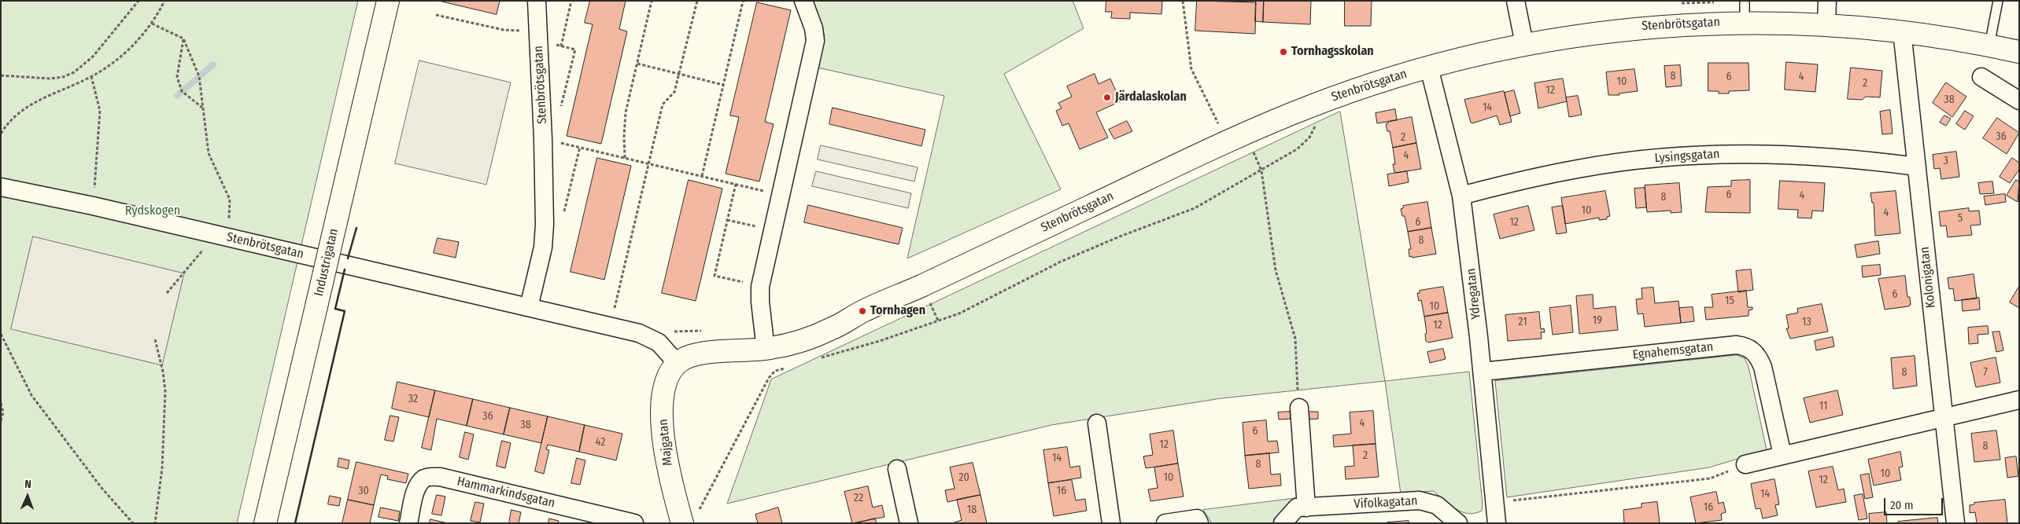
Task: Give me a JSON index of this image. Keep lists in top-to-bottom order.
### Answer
{
  "streets": {
    "street": [
      "Stenbrötsgatan",
      "Lysingsgatan",
      "Industrigatan",
      "Kolonigatan",
      "Ydregatan",
      "Egnahemsgatan",
      "Majgatan",
      "Hammarkindsgatan",
      "Vifolkagatan"
    ]
  },
  "crossings": [
    ["Stenbrötsgatan", "Kolonigatan"],
    ["Stenbrötsgatan", "Ydregatan"],
    ["Stenbrötsgatan", "Majgatan"],
    ["Lysingsgatan", "Kolonigatan"],
    ["Lysingsgatan", "Ydregatan"],
    ["Ydregatan", "Egnahemsgatan"]
  ],
  "parks": ["Rydskogen"],
  "places": ["Tornhagsskolan", "Järdalaskolan", "Tornhagen"],
  "house_numbers": [
    "8",
    "6",
    "4",
    "10",
    "2",
    "12",
    "38",
    "14",
    "36",
    "2",
    "4",
    "3",
    "6",
    "4",
    "8",
    "10",
    "4",
    "5",
    "6",
    "12",
    "8",
    "6",
    "15",
    "10",
    "19",
    "21",
    "13",
    "12",
    "8",
    "7",
    "32",
    "11",
    "36",
    "4",
    "38",
    "6",
    "42",
    "12",
    "8",
    "2",
    "14",
    "8",
    "10",
    "20",
    "10",
    "12",
    "30",
    "16",
    "14",
    "22",
    "16",
    "18"
  ],
  "scale_bar": "20 m",
  "north": "top"
}
